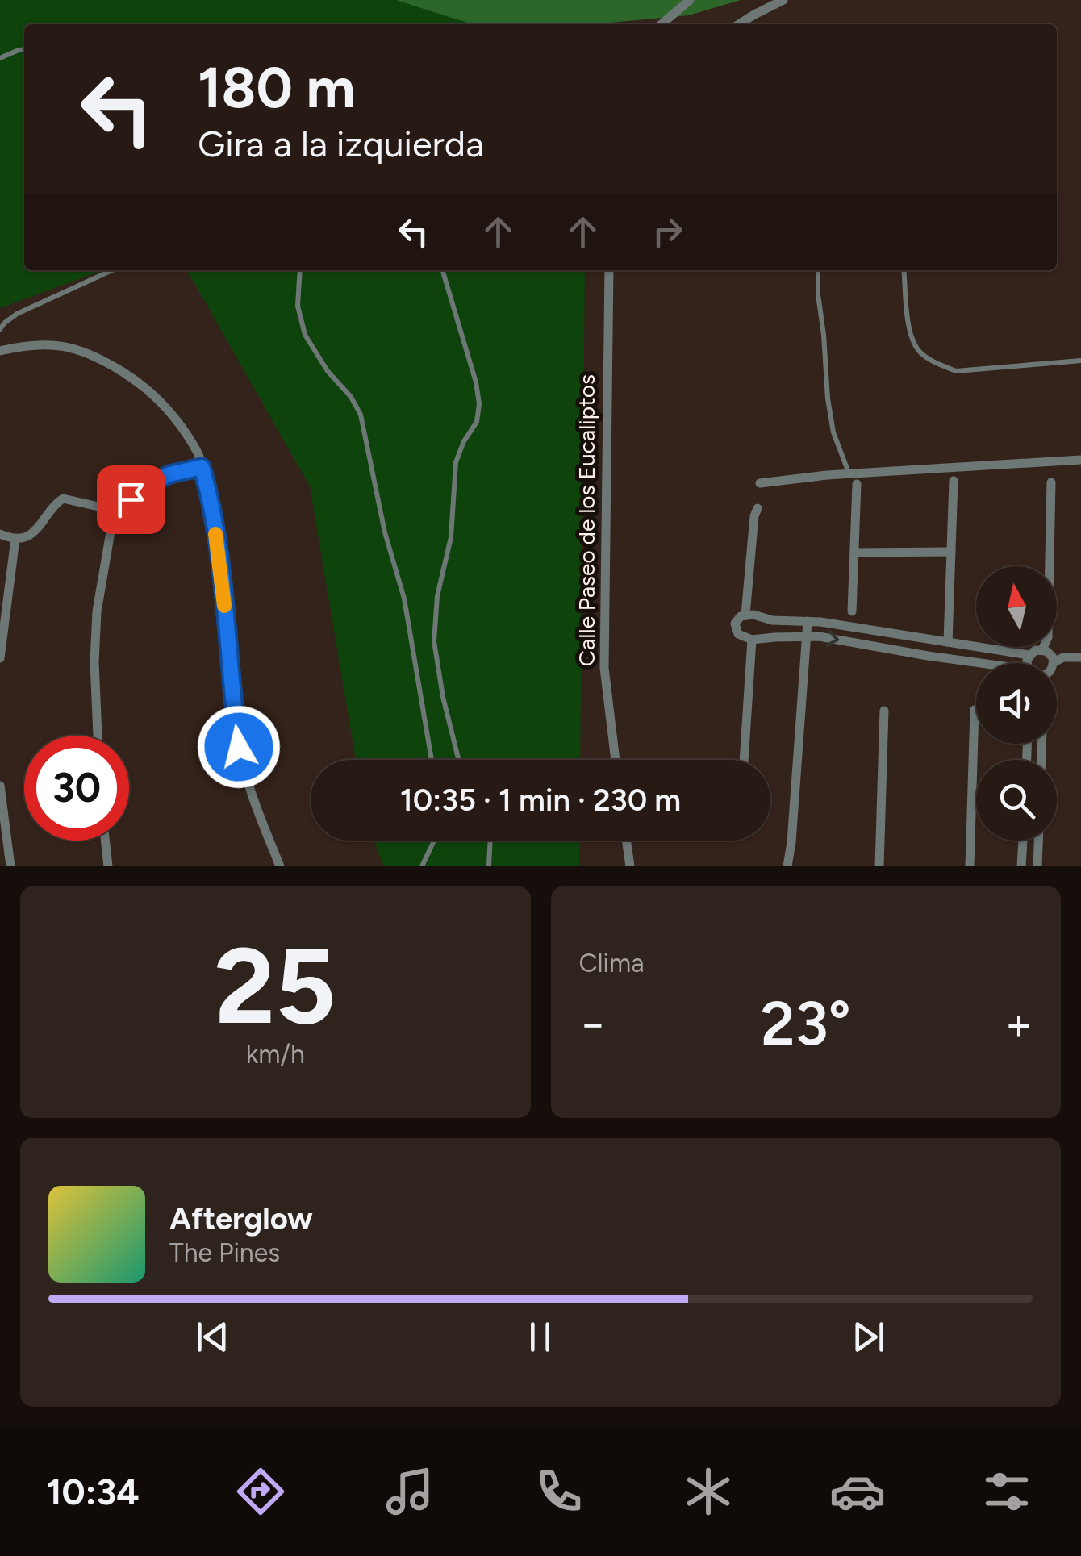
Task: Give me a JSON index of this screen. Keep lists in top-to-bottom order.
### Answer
{
  "streets": {
    "street": ["Calle Paseo de los Eucaliptos"]
  },
  "north": "top",
  "page": {
    "turn": ["180 m", "Gira a la izquierda"],
    "limit": "30",
    "trip": "10:35 · 1 min · 230 m",
    "tile": [
      ["25", "km/h"],
      "Clima"
    ],
    "heat": ["−", "23°", "+"],
    "song": ["Afterglow", "The Pines"],
    "tabs": "10:34"
  }
}
